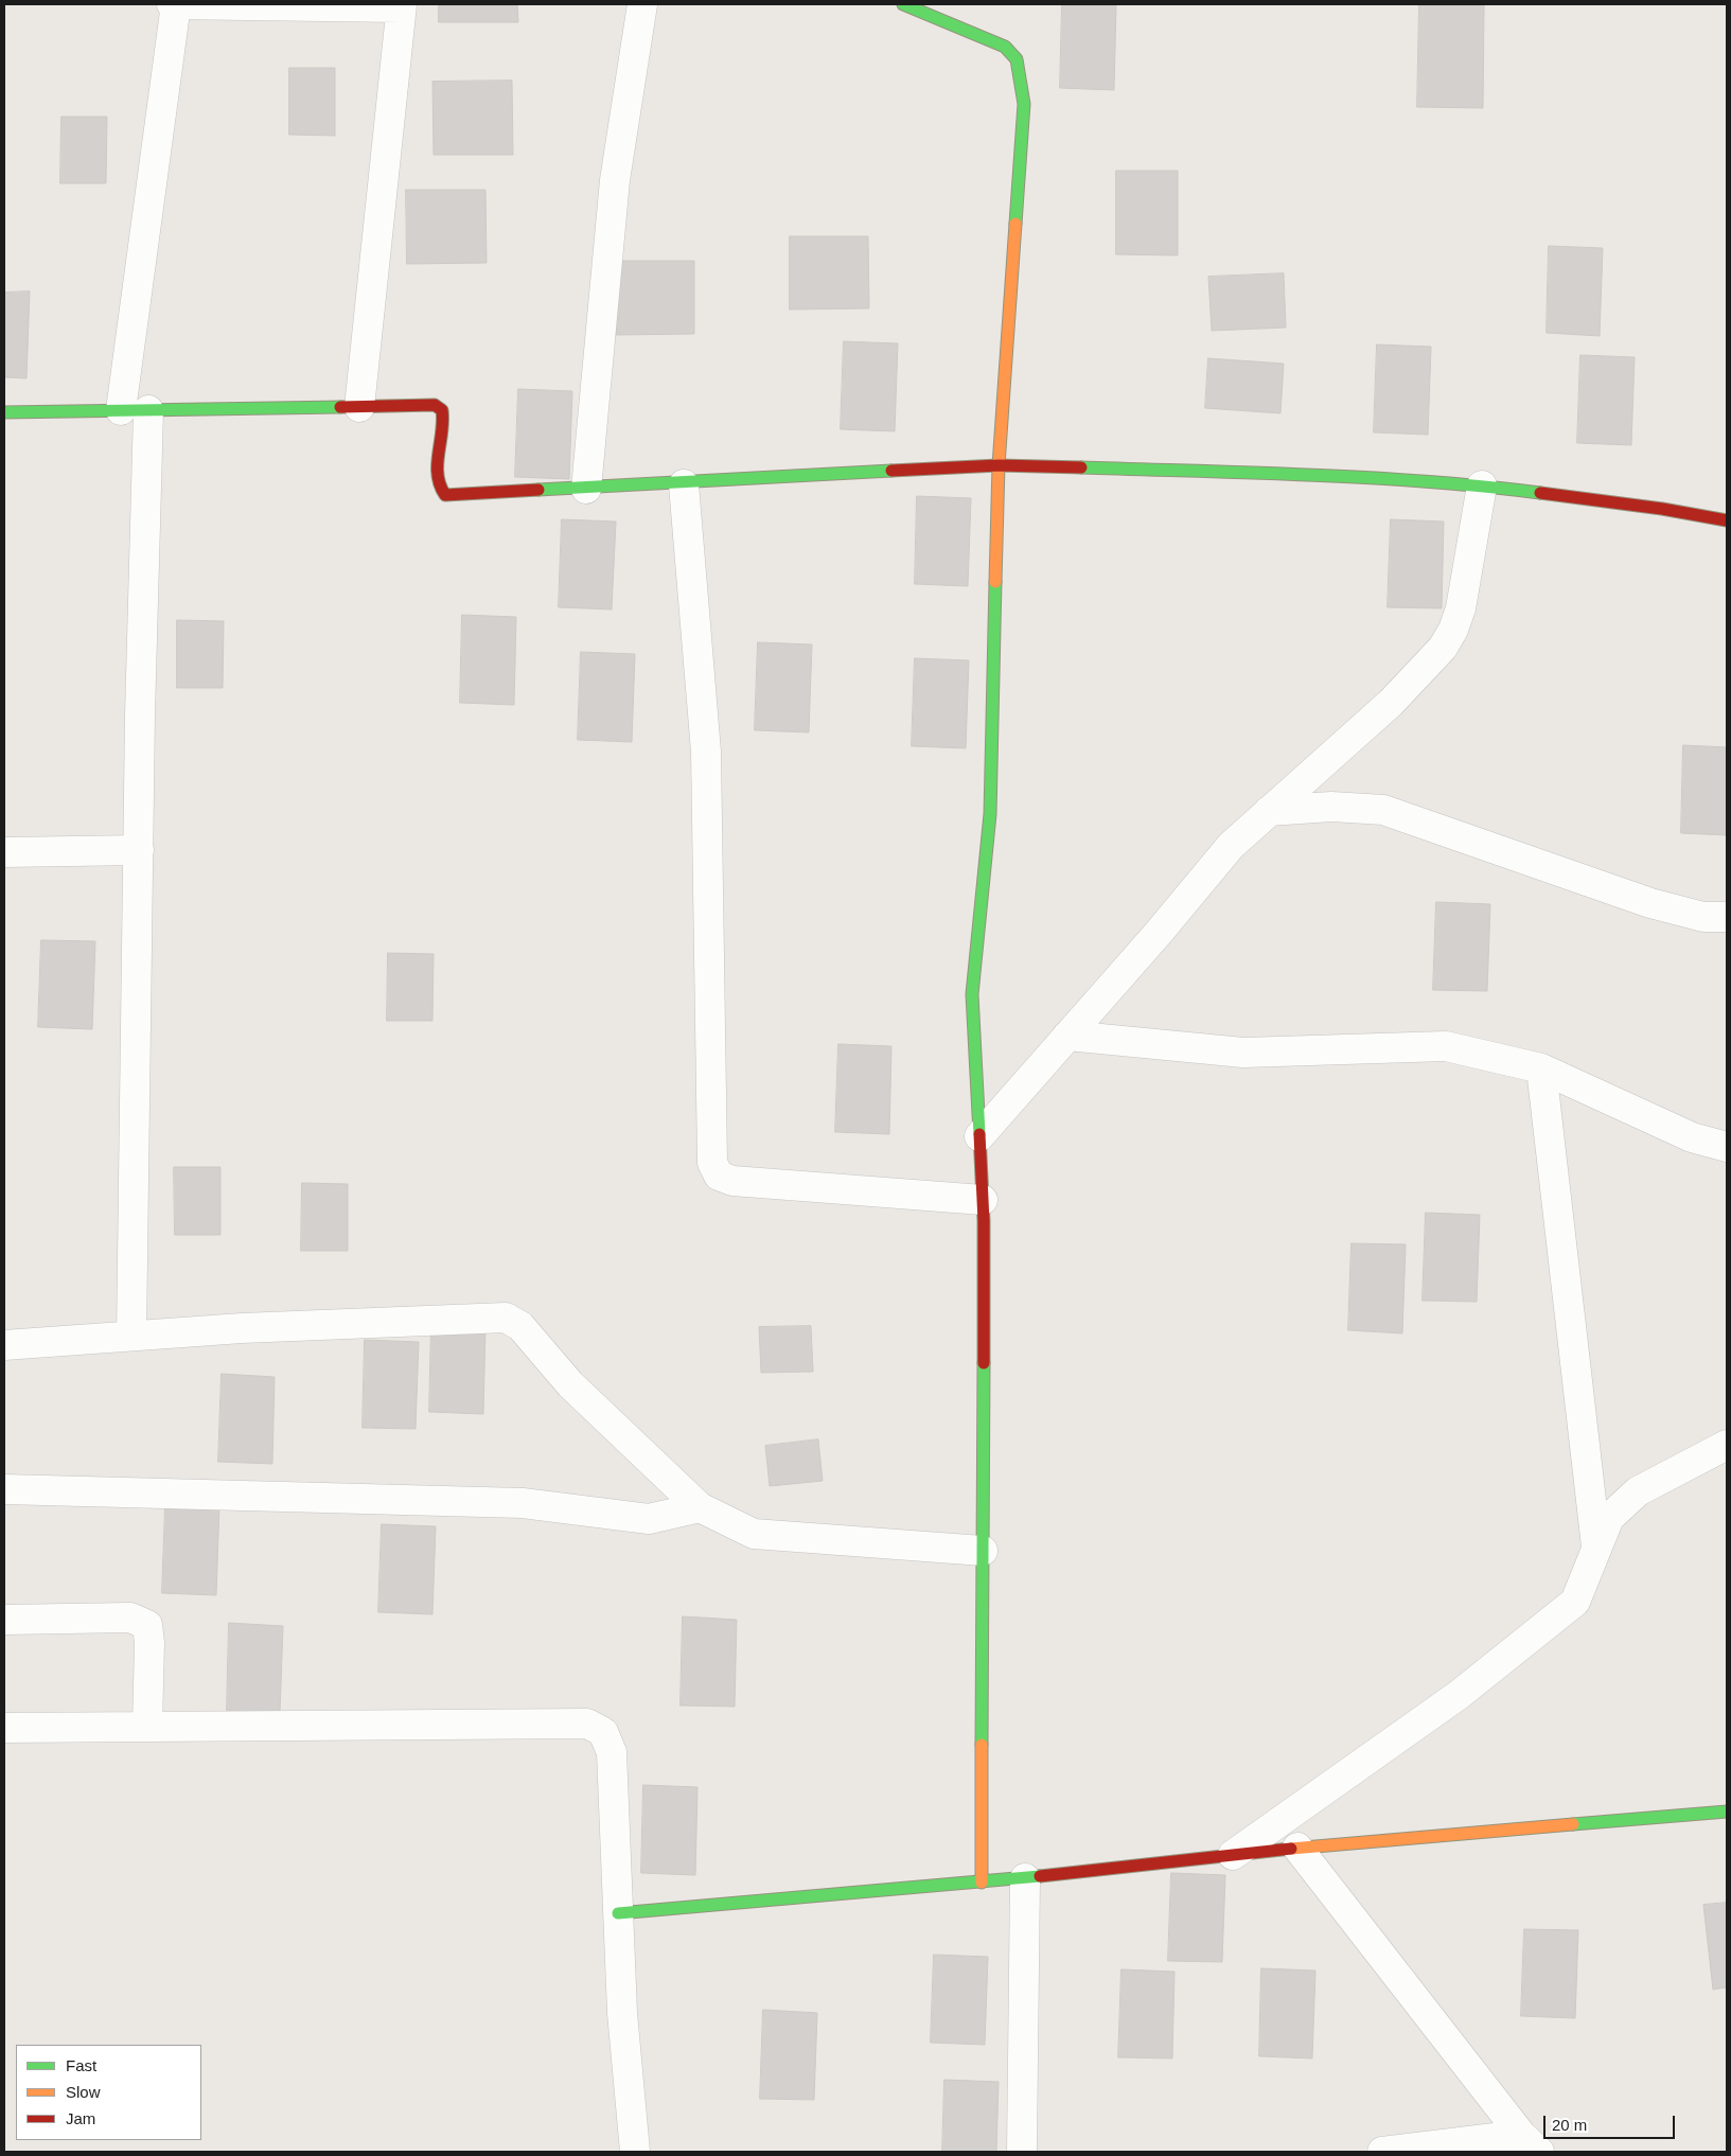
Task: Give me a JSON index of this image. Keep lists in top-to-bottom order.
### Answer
{
  "legend": ["Fast", "Slow", "Jam"],
  "scale_bar": "20 m"
}
